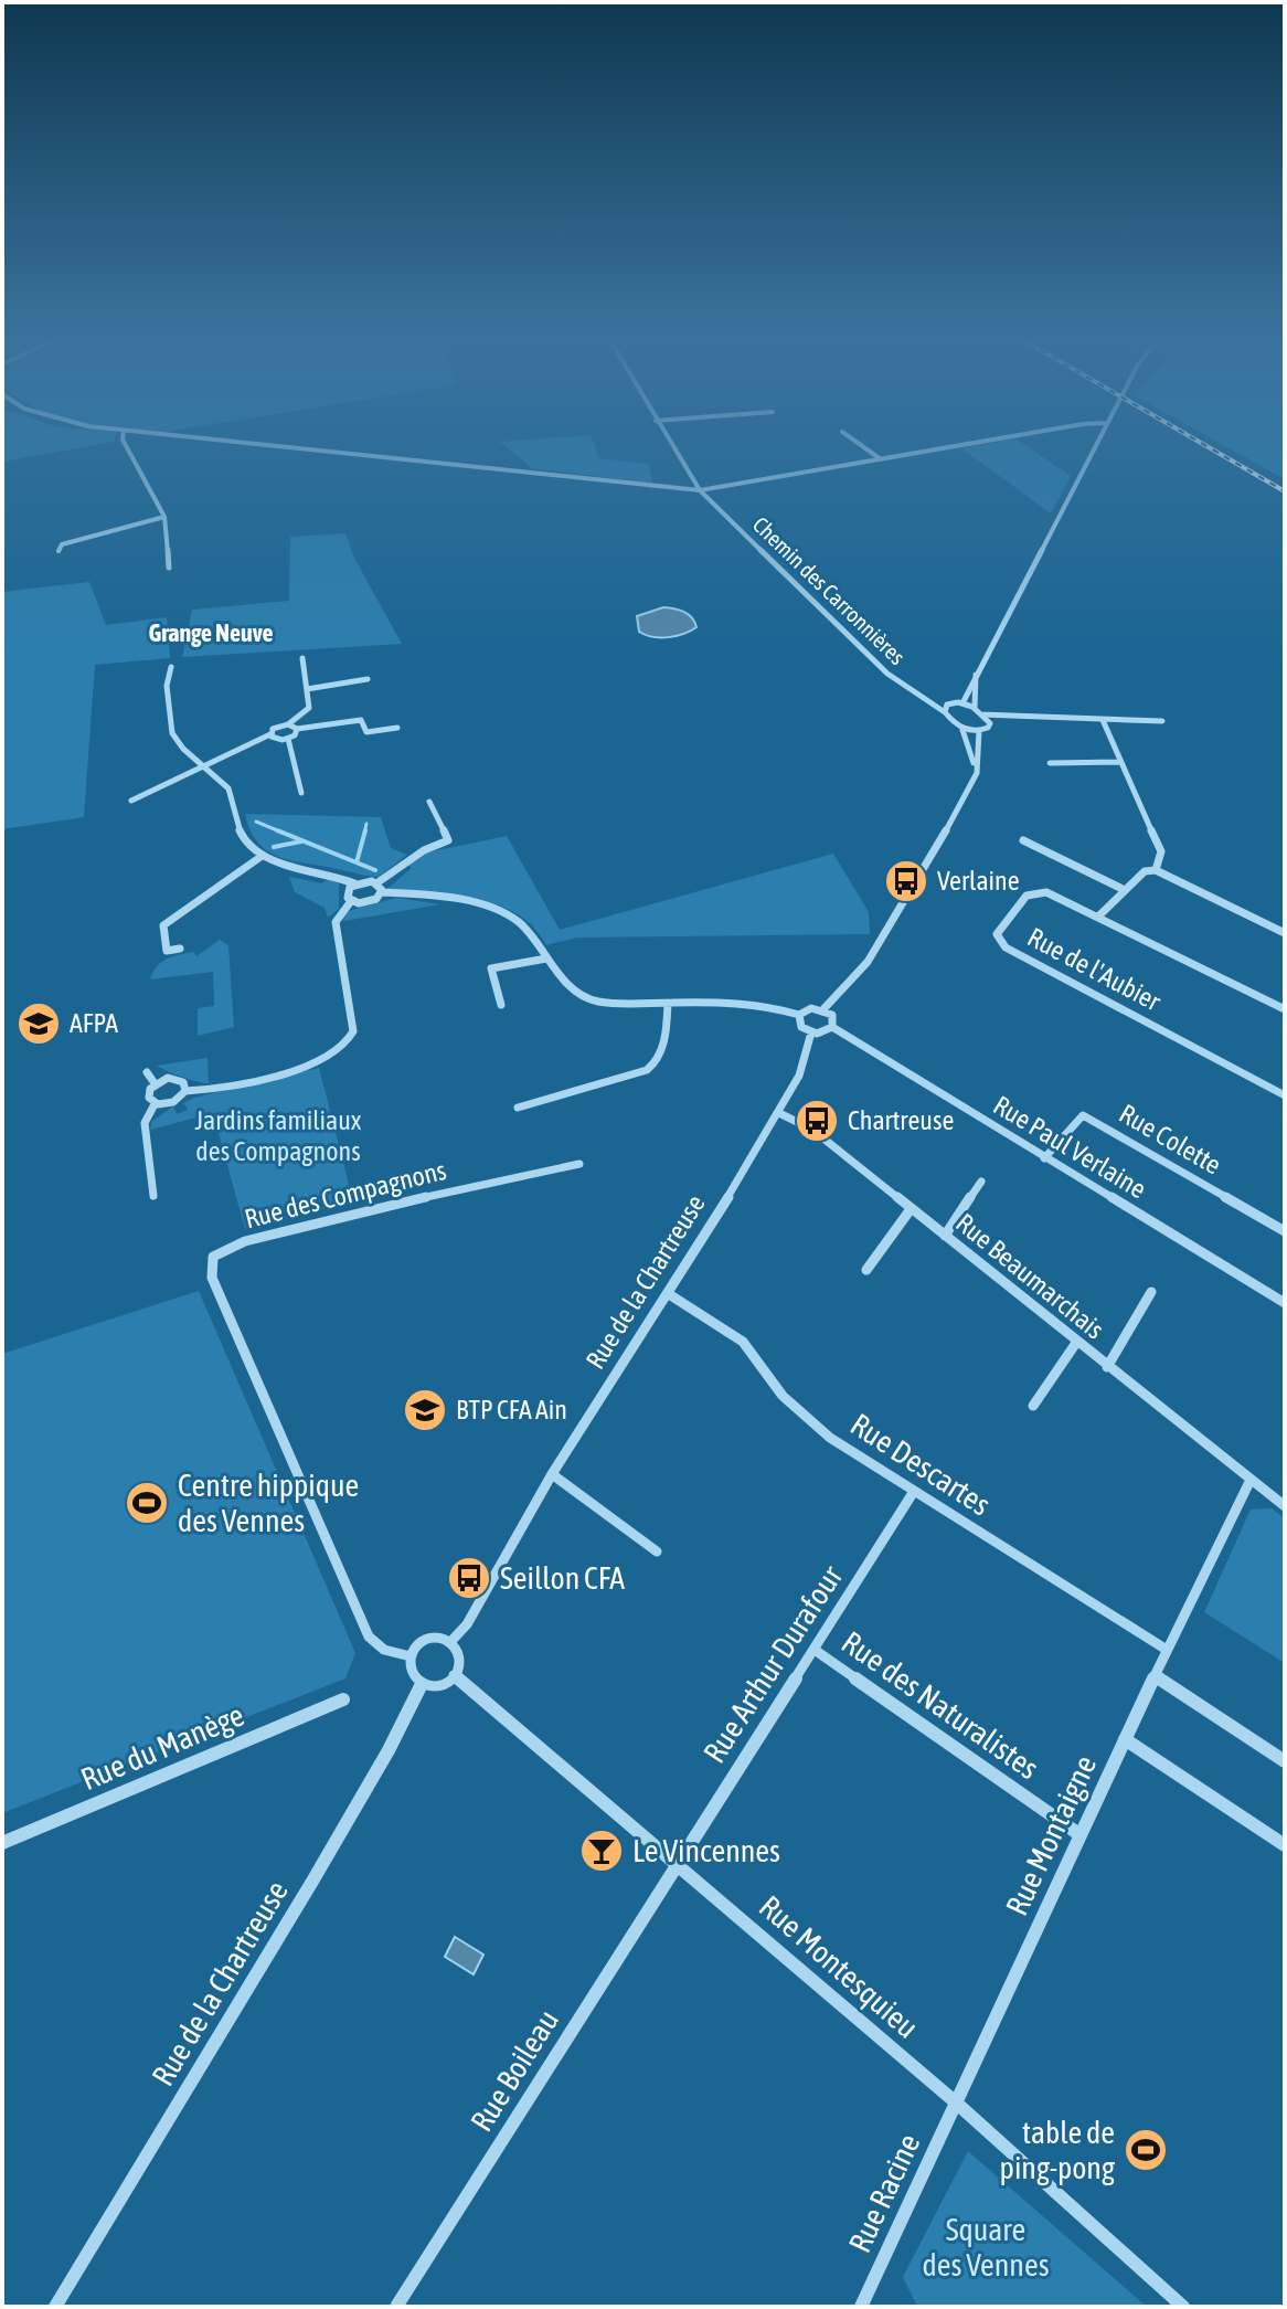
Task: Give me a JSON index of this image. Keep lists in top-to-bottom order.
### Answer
{
  "streets": {
    "street": [
      "Chemin des Carronnières",
      "Rue de l'Aubier",
      "Rue Colette",
      "Rue Paul Verlaine",
      "Rue des Compagnons",
      "Rue Beaumarchais",
      "Rue de la Chartreuse",
      "Rue Descartes",
      "Rue Arthur Durafour",
      "Rue des Naturalistes",
      "Rue du Manège",
      "Rue Montaigne",
      "Rue Montesquieu",
      "Rue Boileau",
      "Rue Racine"
    ]
  },
  "crossings": [
    ["Rue Colette", "Rue Paul Verlaine"],
    ["Rue Paul Verlaine", "Rue de la Chartreuse"],
    ["Rue des Compagnons", "Rue de la Chartreuse"],
    ["Rue des Compagnons", "Rue Montesquieu"],
    ["Rue Beaumarchais", "Rue de la Chartreuse"],
    ["Rue Beaumarchais", "Rue Montaigne"],
    ["Rue de la Chartreuse", "Rue Descartes"],
    ["Rue de la Chartreuse", "Rue Montesquieu"],
    ["Rue Descartes", "Rue Arthur Durafour"],
    ["Rue Descartes", "Rue Montaigne"],
    ["Rue Arthur Durafour", "Rue des Naturalistes"],
    ["Rue Arthur Durafour", "Rue Montesquieu"],
    ["Rue Arthur Durafour", "Rue Boileau"],
    ["Rue des Naturalistes", "Rue Montaigne"],
    ["Rue Montaigne", "Rue Montesquieu"],
    ["Rue Montaigne", "Rue Racine"],
    ["Rue Montesquieu", "Rue Boileau"],
    ["Rue Montesquieu", "Rue Racine"]
  ],
  "districts": ["Grange Neuve"],
  "parks": ["Jardins familiaux des Compagnons", "Square des Vennes"],
  "places": {
    "bus stop": ["Verlaine", "Chartreuse", "Seillon CFA"],
    "school or university": ["AFPA", "BTP CFA Ain"],
    "sports": ["Centre hippique des Vennes", "table de ping-pong"],
    "bar": ["Le Vincennes"]
  }
}
